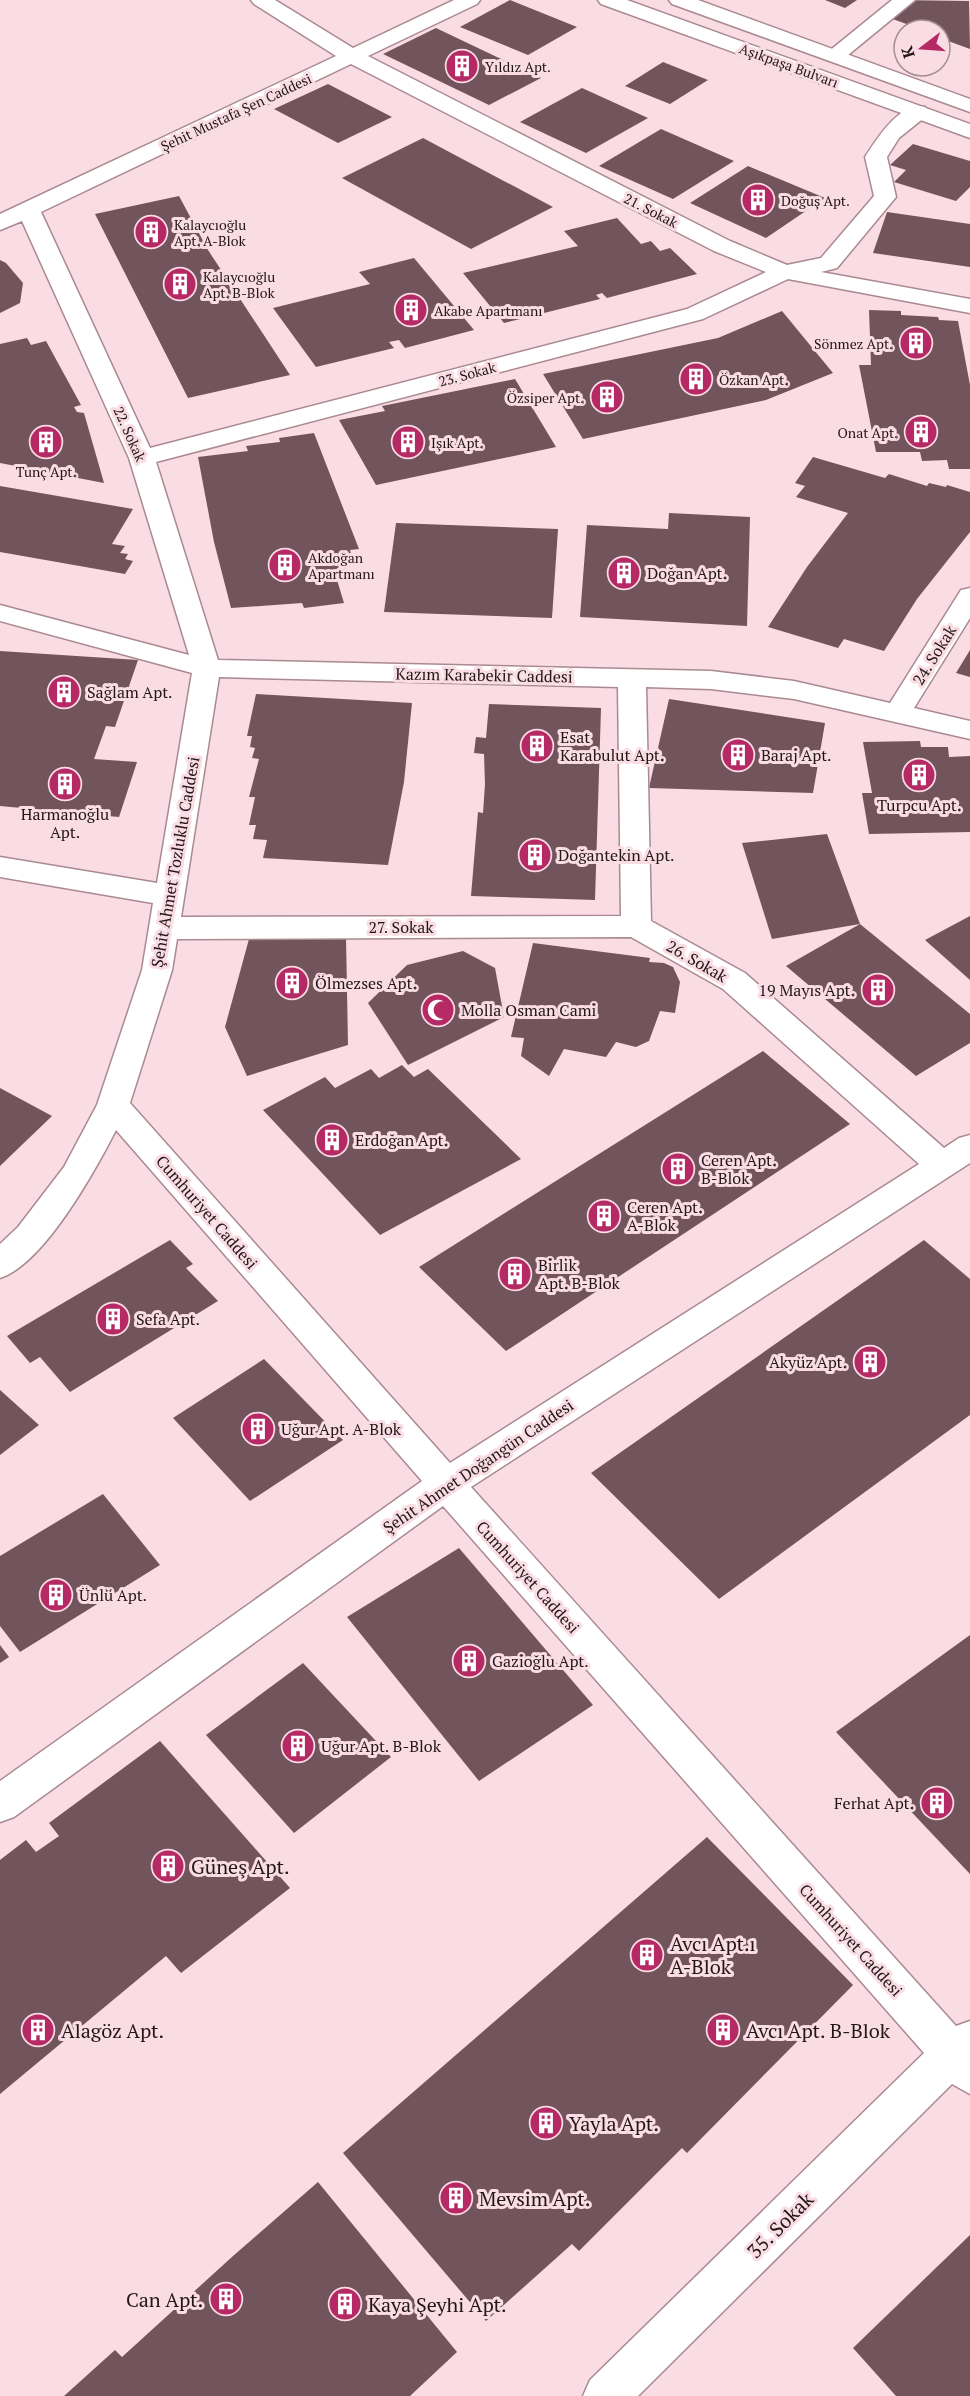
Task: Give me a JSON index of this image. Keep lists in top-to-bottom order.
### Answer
{
  "streets": {
    "street": [
      "Aşıkpaşa Bulvarı",
      "Şehit Mustafa Şen Caddesi",
      "21. Sokak",
      "23. Sokak",
      "22. Sokak",
      "24. Sokak",
      "Kazım Karabekir Caddesi",
      "Şehit Ahmet Tozluklu Caddesi",
      "27. Sokak",
      "26. Sokak",
      "Cumhuriyet Caddesi",
      "Şehit Ahmet Doğangün Caddesi",
      "35. Sokak"
    ]
  },
  "crossings": [
    ["Aşıkpaşa Bulvarı", "23. Sokak"],
    ["Şehit Mustafa Şen Caddesi", "21. Sokak"],
    ["Şehit Mustafa Şen Caddesi", "22. Sokak"],
    ["21. Sokak", "23. Sokak"],
    ["23. Sokak", "22. Sokak"],
    ["22. Sokak", "Kazım Karabekir Caddesi"],
    ["22. Sokak", "Şehit Ahmet Tozluklu Caddesi"],
    ["24. Sokak", "Kazım Karabekir Caddesi"],
    ["Kazım Karabekir Caddesi", "Şehit Ahmet Tozluklu Caddesi"],
    ["Şehit Ahmet Tozluklu Caddesi", "27. Sokak"],
    ["Şehit Ahmet Tozluklu Caddesi", "Cumhuriyet Caddesi"],
    ["27. Sokak", "26. Sokak"],
    ["26. Sokak", "Şehit Ahmet Doğangün Caddesi"],
    ["Cumhuriyet Caddesi", "Şehit Ahmet Doğangün Caddesi"],
    ["Cumhuriyet Caddesi", "35. Sokak"]
  ],
  "places": {
    "building": [
      "Yıldız Apt.",
      "Doğuş Apt.",
      "Kalaycıoğlu Apt. A-Blok",
      "Kalaycıoğlu Apt. B-Blok",
      "Akabe Apartmanı",
      "Sönmez Apt.",
      "Özkan Apt.",
      "Özsiper Apt.",
      "Onat Apt.",
      "Tunç Apt.",
      "Işık Apt.",
      "Akdoğan Apartmanı",
      "Doğan Apt.",
      "Sağlam Apt.",
      "Esat Karabulut Apt.",
      "Baraj Apt.",
      "Turpcu Apt.",
      "Harmanoğlu Apt.",
      "Doğantekin Apt.",
      "Ölmezses Apt.",
      "19 Mayıs Apt.",
      "Erdoğan Apt.",
      "Ceren Apt. B-Blok",
      "Ceren Apt. A-Blok",
      "Birlik Apt. B-Blok",
      "Sefa Apt.",
      "Akyüz Apt.",
      "Uğur Apt. A-Blok",
      "Ünlü Apt.",
      "Gazioğlu Apt.",
      "Uğur Apt. B-Blok",
      "Ferhat Apt.",
      "Güneş Apt.",
      "Avcı Apt.ı A-Blok",
      "Alagöz Apt.",
      "Avcı Apt. B-Blok",
      "Yayla Apt.",
      "Mevsim Apt.",
      "Can Apt.",
      "Kaya Şeyhi Apt."
    ],
    "mosque": ["Molla Osman Cami"]
  },
  "north": "left"
}
